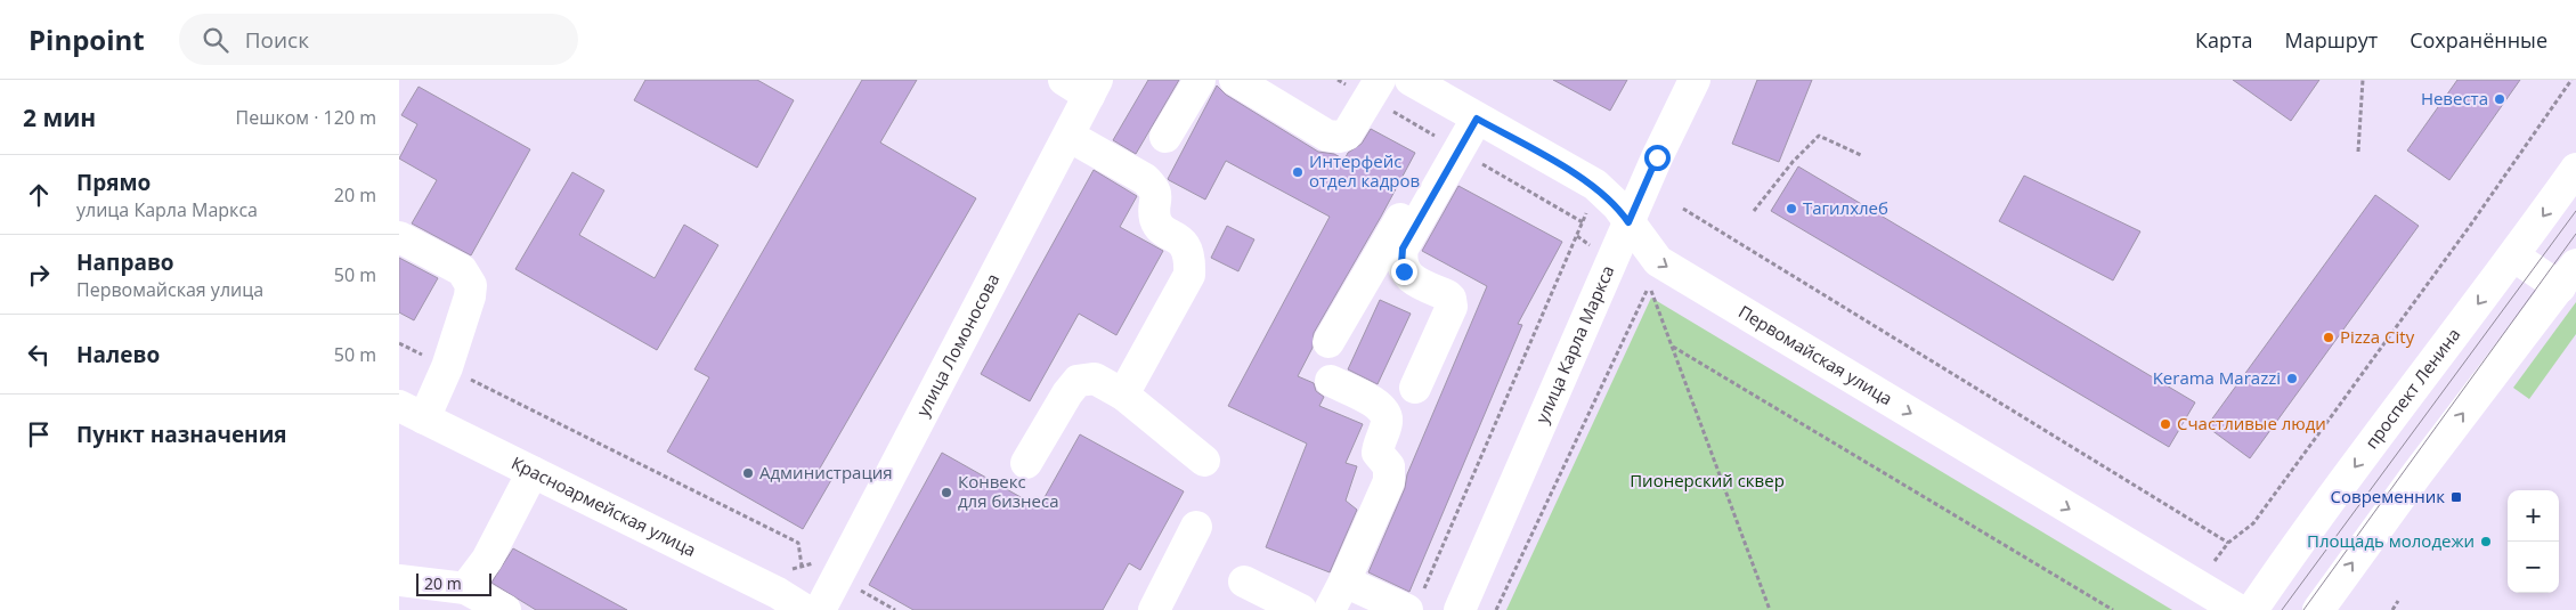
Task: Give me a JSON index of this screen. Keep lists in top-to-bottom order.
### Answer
{
  "streets": {
    "street": [
      "улица Карла Маркса",
      "улица Ломоносова",
      "Первомайская улица",
      "проспект Ленина",
      "Красноармейская улица"
    ]
  },
  "crossings": [
    ["улица Карла Маркса", "Первомайская улица"]
  ],
  "one_way": ["Первомайская улица"],
  "parks": ["Пионерский сквер"],
  "places": {
    "other": [
      "Невеста",
      "Интерфейс отдел кадров",
      "Тагилхлеб",
      "Pizza City",
      "Kerama Marazzi",
      "Счастливые люди",
      "Администрация",
      "Конвекс для бизнеса",
      "Площадь молодежи"
    ],
    "transit": ["Современник"]
  },
  "scale_bar": "20 m",
  "page": {
    "header": "Pinpoint",
    "search": "Поиск",
    "nav": ["Карта", "Маршрут", "Сохранённые"],
    "heading": ["2 мин", "Пешком · 120 m"],
    "list": [
      ["Прямо", "улица Карла Маркса", "20 m"],
      ["Направо", "Первомайская улица", "50 m"],
      ["Налево", "50 m"],
      "Пункт назначения"
    ],
    "map_buttons": ["+", "−"],
    "scale": "20 m"
  }
}
